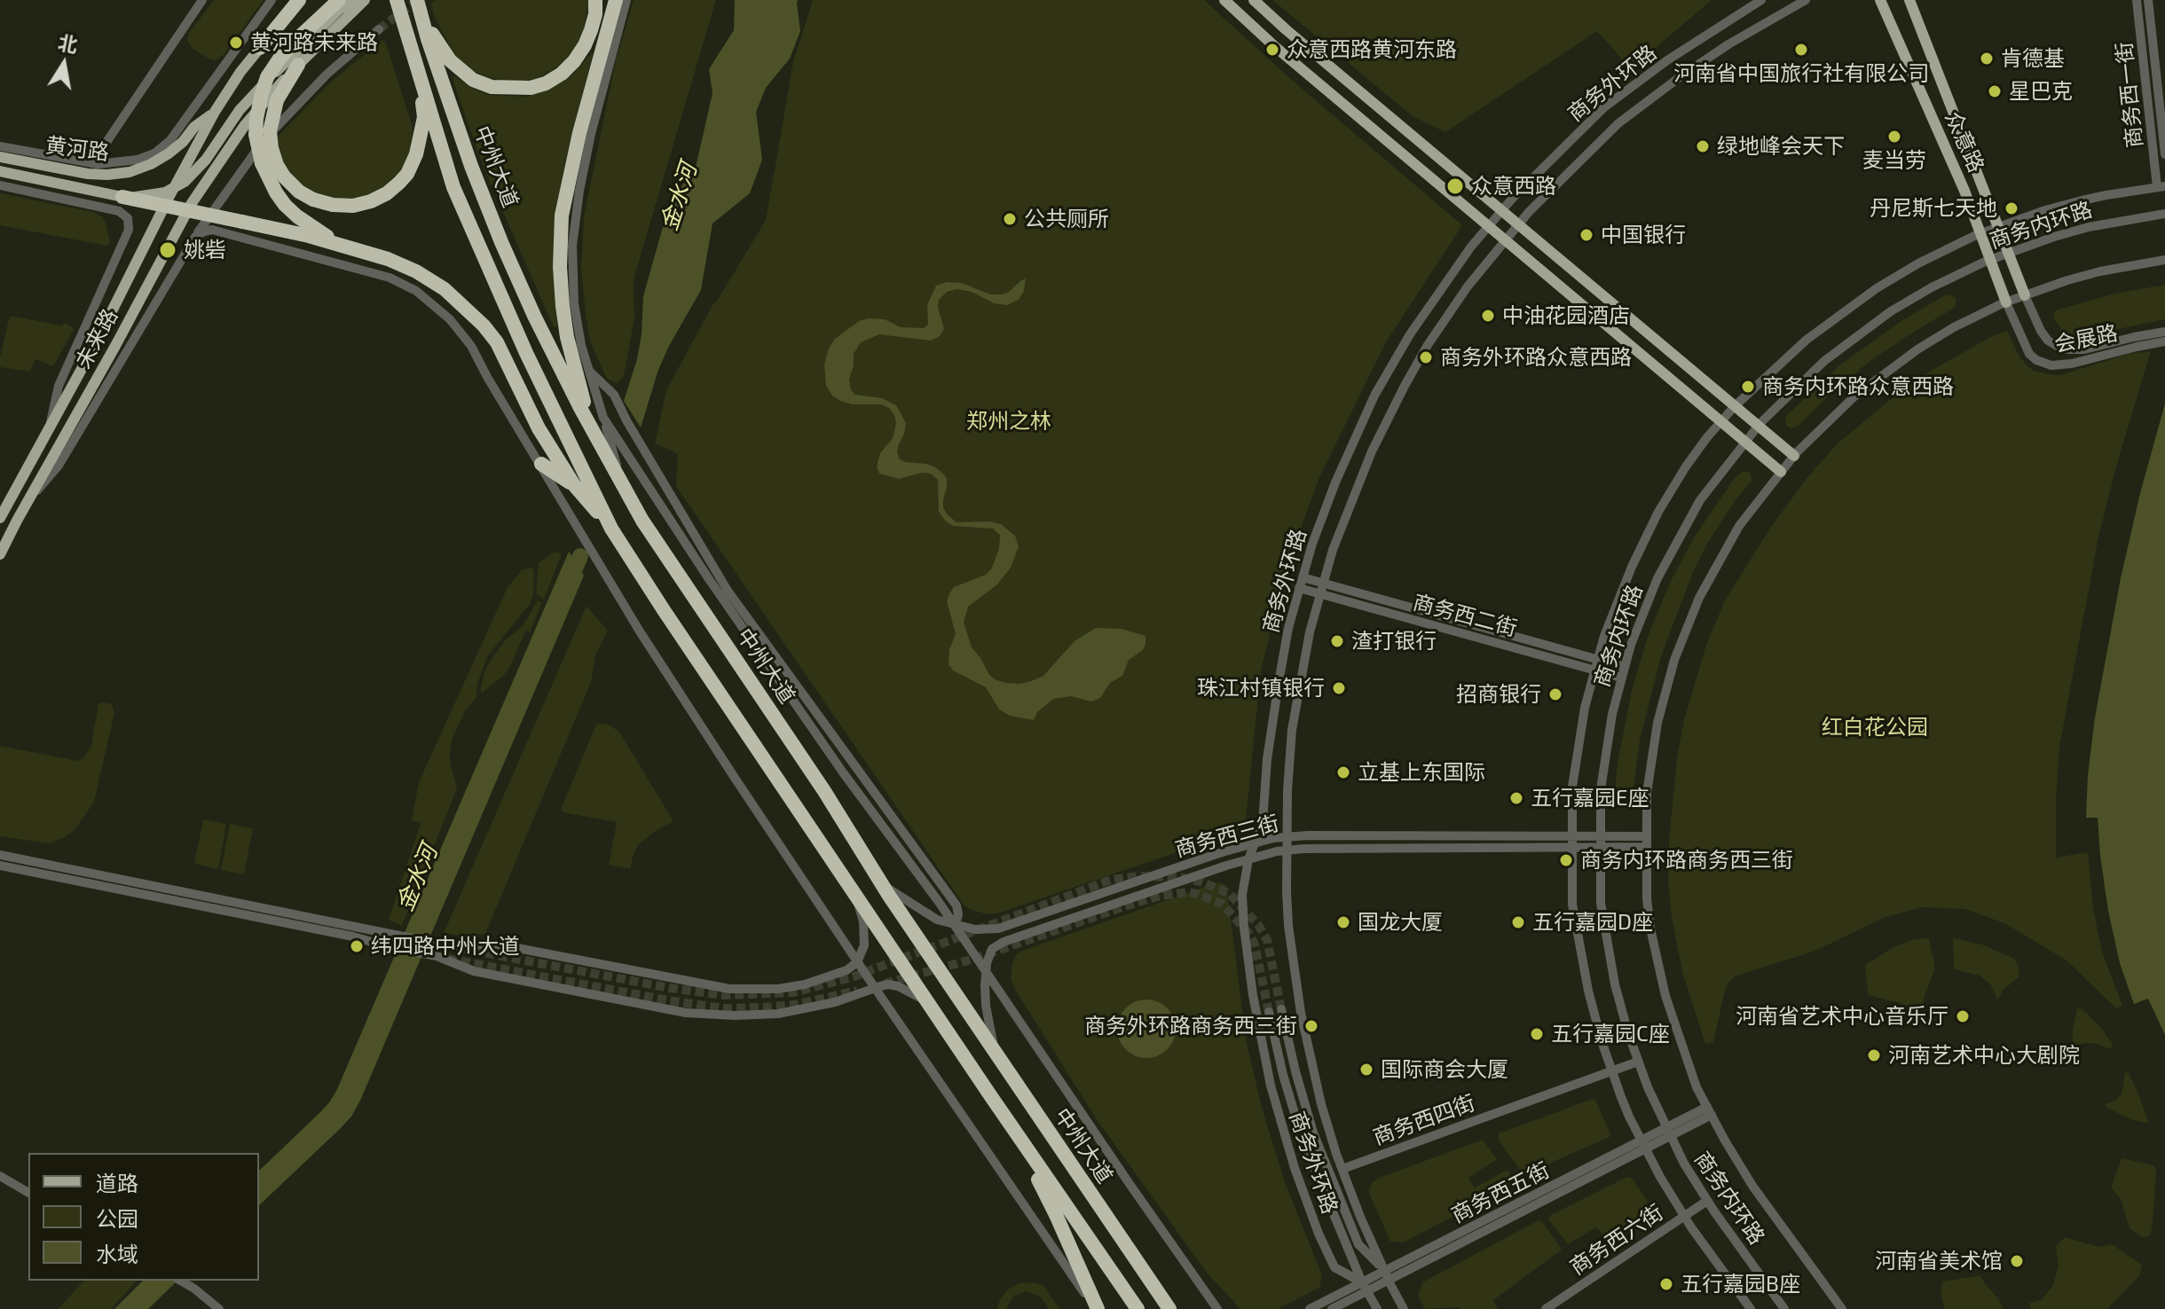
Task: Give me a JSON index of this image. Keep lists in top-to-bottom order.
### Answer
{
  "streets": {
    "highway": ["中州大道"],
    "main road": ["众意路", "黄河路", "未来路"],
    "street": [
      "商务外环路",
      "商务西一街",
      "商务内环路",
      "会展路",
      "商务西二街",
      "商务西三街",
      "商务西四街",
      "商务西五街",
      "商务西六街"
    ]
  },
  "crossings": [
    ["商务外环路", "商务西二街"],
    ["商务外环路", "商务西三街"],
    ["商务外环路", "商务西四街"],
    ["商务外环路", "商务西五街"],
    ["众意路", "商务内环路"],
    ["众意路", "会展路"],
    ["黄河路", "未来路"],
    ["中州大道", "商务西三街"],
    ["商务内环路", "会展路"],
    ["商务内环路", "商务西二街"],
    ["商务内环路", "商务西三街"],
    ["商务内环路", "商务西四街"],
    ["商务内环路", "商务西五街"],
    ["商务内环路", "商务西六街"]
  ],
  "water": ["金水河"],
  "parks": ["郑州之林", "红白花公园"],
  "places": [
    "黄河路未来路",
    "众意西路黄河东路",
    "河南省中国旅行社有限公司",
    "肯德基",
    "星巴克",
    "麦当劳",
    "绿地峰会天下",
    "众意西路",
    "丹尼斯七天地",
    "公共厕所",
    "中国银行",
    "姚砦",
    "中油花园酒店",
    "商务外环路众意西路",
    "商务内环路众意西路",
    "渣打银行",
    "珠江村镇银行",
    "招商银行",
    "立基上东国际",
    "五行嘉园E座",
    "商务内环路商务西三街",
    "国龙大厦",
    "五行嘉园D座",
    "纬四路中州大道",
    "河南省艺术中心音乐厅",
    "商务外环路商务西三街",
    "五行嘉园C座",
    "河南艺术中心大剧院",
    "国际商会大厦",
    "河南省美术馆",
    "五行嘉园B座"
  ],
  "legend": ["道路", "公园", "水域"],
  "north": "top"
}
